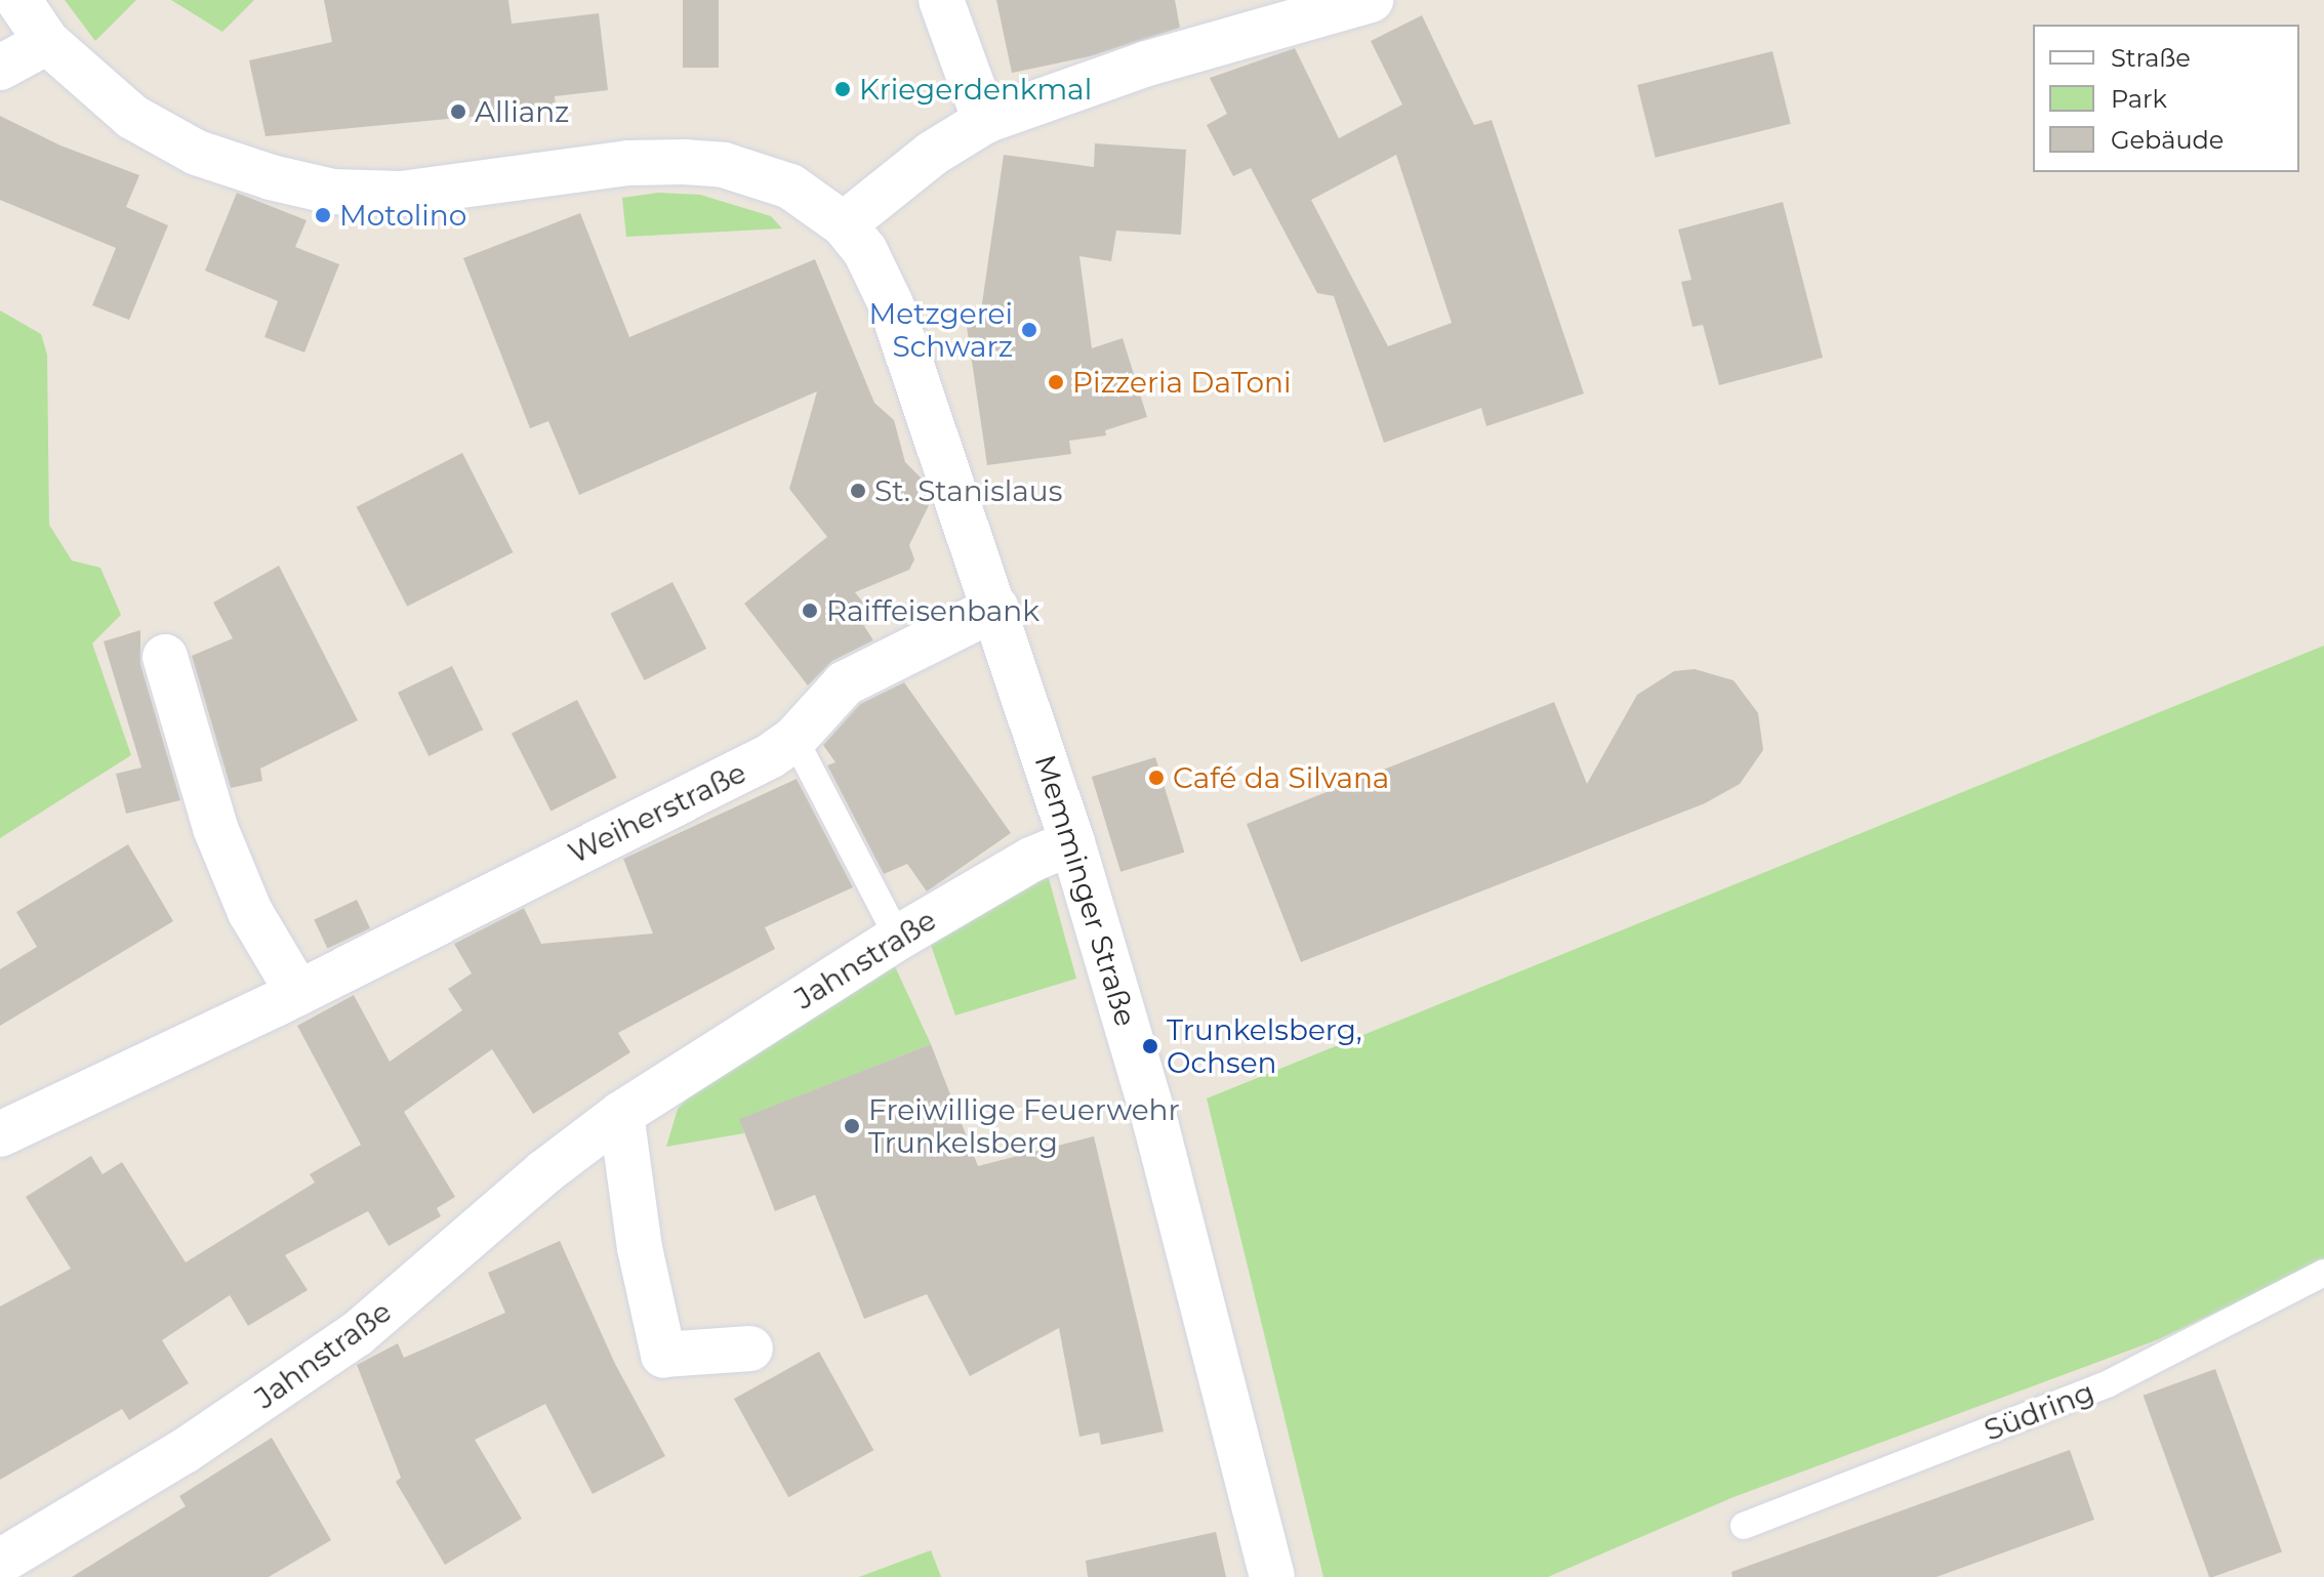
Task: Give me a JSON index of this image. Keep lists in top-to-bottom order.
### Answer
{
  "streets": {
    "street": ["Weiherstraße", "Memminger Straße", "Jahnstraße"],
    "lane": ["Südring"]
  },
  "crossings": [
    ["Weiherstraße", "Memminger Straße"],
    ["Memminger Straße", "Jahnstraße"]
  ],
  "places": [
    "Kriegerdenkmal",
    "Allianz",
    "Motolino",
    "Metzgerei Schwarz",
    "Pizzeria DaToni",
    "St. Stanislaus",
    "Raiffeisenbank",
    "Café da Silvana",
    "Trunkelsberg, Ochsen",
    "Freiwillige Feuerwehr Trunkelsberg"
  ],
  "legend": ["Straße", "Park", "Gebäude"]
}
